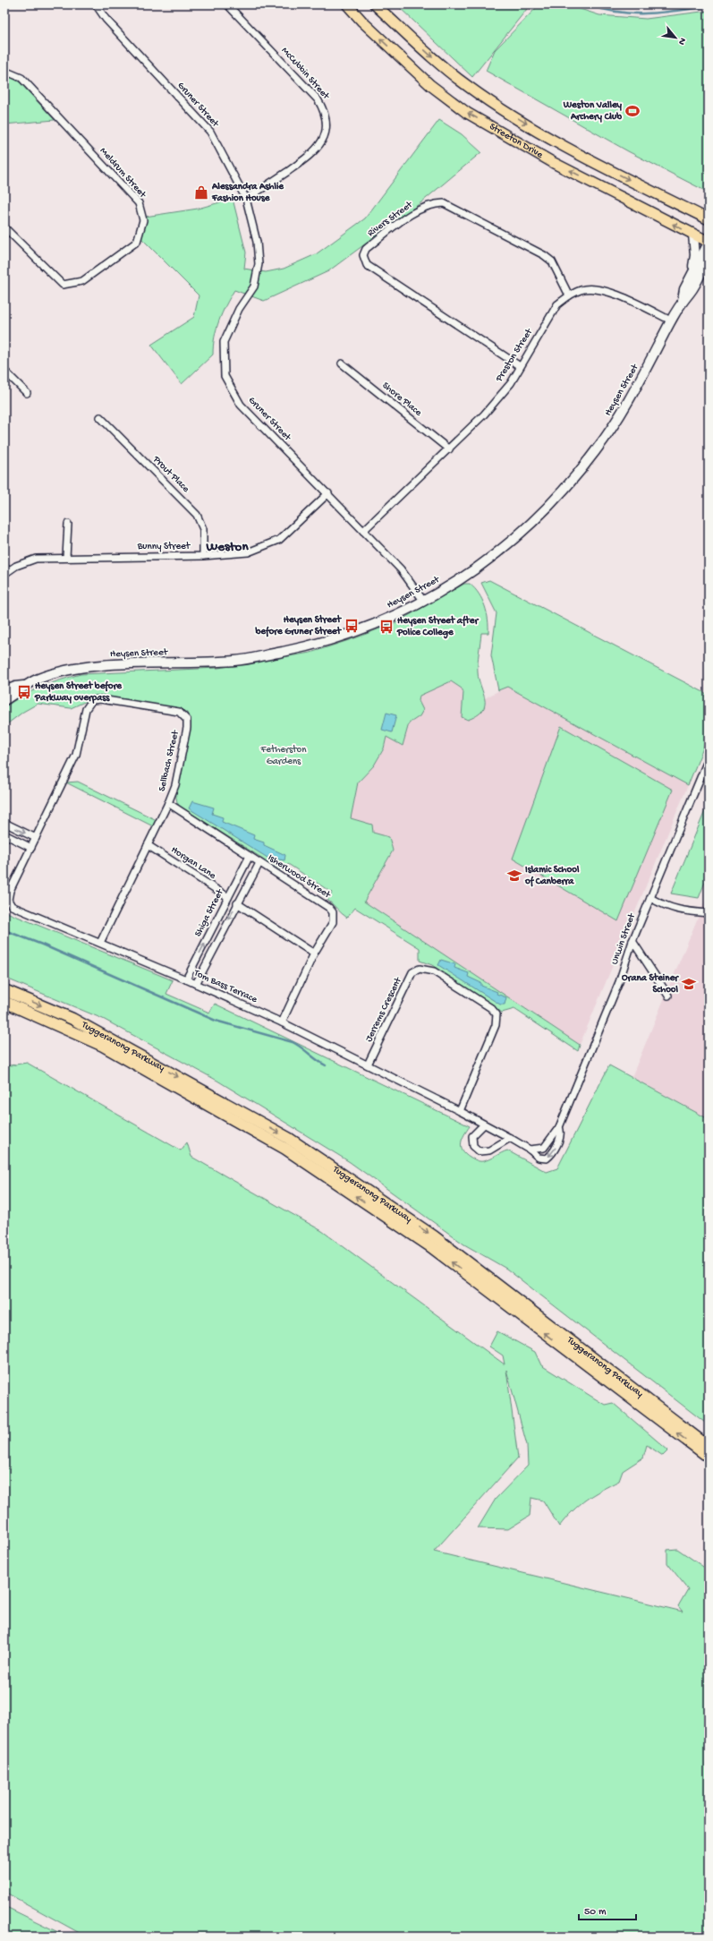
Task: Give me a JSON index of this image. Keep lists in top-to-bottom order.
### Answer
{
  "streets": {
    "highway": ["Tuggeranong Parkway"],
    "main road": ["Streeton Drive", "Heysen Street"],
    "street": [
      "McCubbin Street",
      "Gruner Street",
      "Meldrum Street",
      "Rivers Street",
      "Preston Street",
      "Shore Place",
      "Prout Place",
      "Bunny Street",
      "Sellbach Street",
      "Horgan Lane",
      "Isherwood Street",
      "Shiga Street",
      "Unwin Street",
      "Tom Bass Terrace",
      "Jerrems Crescent"
    ]
  },
  "crossings": [
    ["McCubbin Street", "Gruner Street"],
    ["Gruner Street", "Preston Street"],
    ["Gruner Street", "Heysen Street"],
    ["Gruner Street", "Bunny Street"],
    ["Rivers Street", "Preston Street"],
    ["Preston Street", "Heysen Street"],
    ["Preston Street", "Shore Place"],
    ["Prout Place", "Bunny Street"],
    ["Sellbach Street", "Horgan Lane"],
    ["Sellbach Street", "Isherwood Street"],
    ["Sellbach Street", "Tom Bass Terrace"],
    ["Horgan Lane", "Shiga Street"],
    ["Isherwood Street", "Shiga Street"],
    ["Isherwood Street", "Tom Bass Terrace"],
    ["Shiga Street", "Tom Bass Terrace"],
    ["Unwin Street", "Tom Bass Terrace"],
    ["Tom Bass Terrace", "Jerrems Crescent"]
  ],
  "districts": ["Weston"],
  "parks": ["Fetherston Gardens"],
  "places": {
    "sports": ["Weston Valley Archery Club"],
    "shop": ["Alessandra Ashlie Fashion House"],
    "bus stop": ["Heysen Street before Gruner Street", "Heysen Street after Police College", "Heysen Street before Parkway overpass"],
    "school or university": ["Islamic School of Canberra", "Orana Steiner School"]
  },
  "scale_bar": "50 m",
  "north": "bottom right"
}
